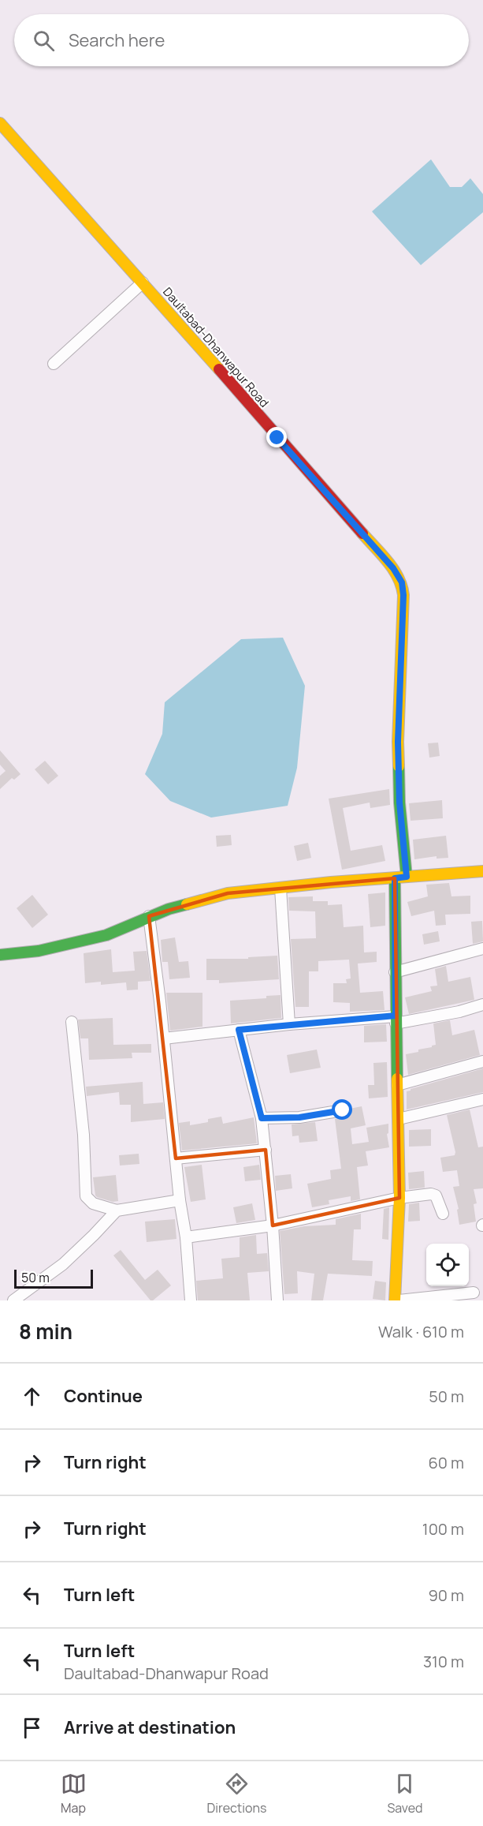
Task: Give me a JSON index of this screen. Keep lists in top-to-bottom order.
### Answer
{
  "streets": {
    "street": ["Daultabad-Dhanwapur Road"]
  },
  "scale_bar": "50 m",
  "page": {
    "search": "Search here",
    "scale": "50 m",
    "heading": ["8 min", "Walk · 610 m"],
    "list": [
      ["Continue", "50 m"],
      ["Turn right", "60 m"],
      ["Turn right", "100 m"],
      ["Turn left", "90 m"],
      ["Turn left", "Daultabad-Dhanwapur Road", "310 m"],
      "Arrive at destination"
    ],
    "nav": ["Map", "Directions", "Saved"]
  }
}
